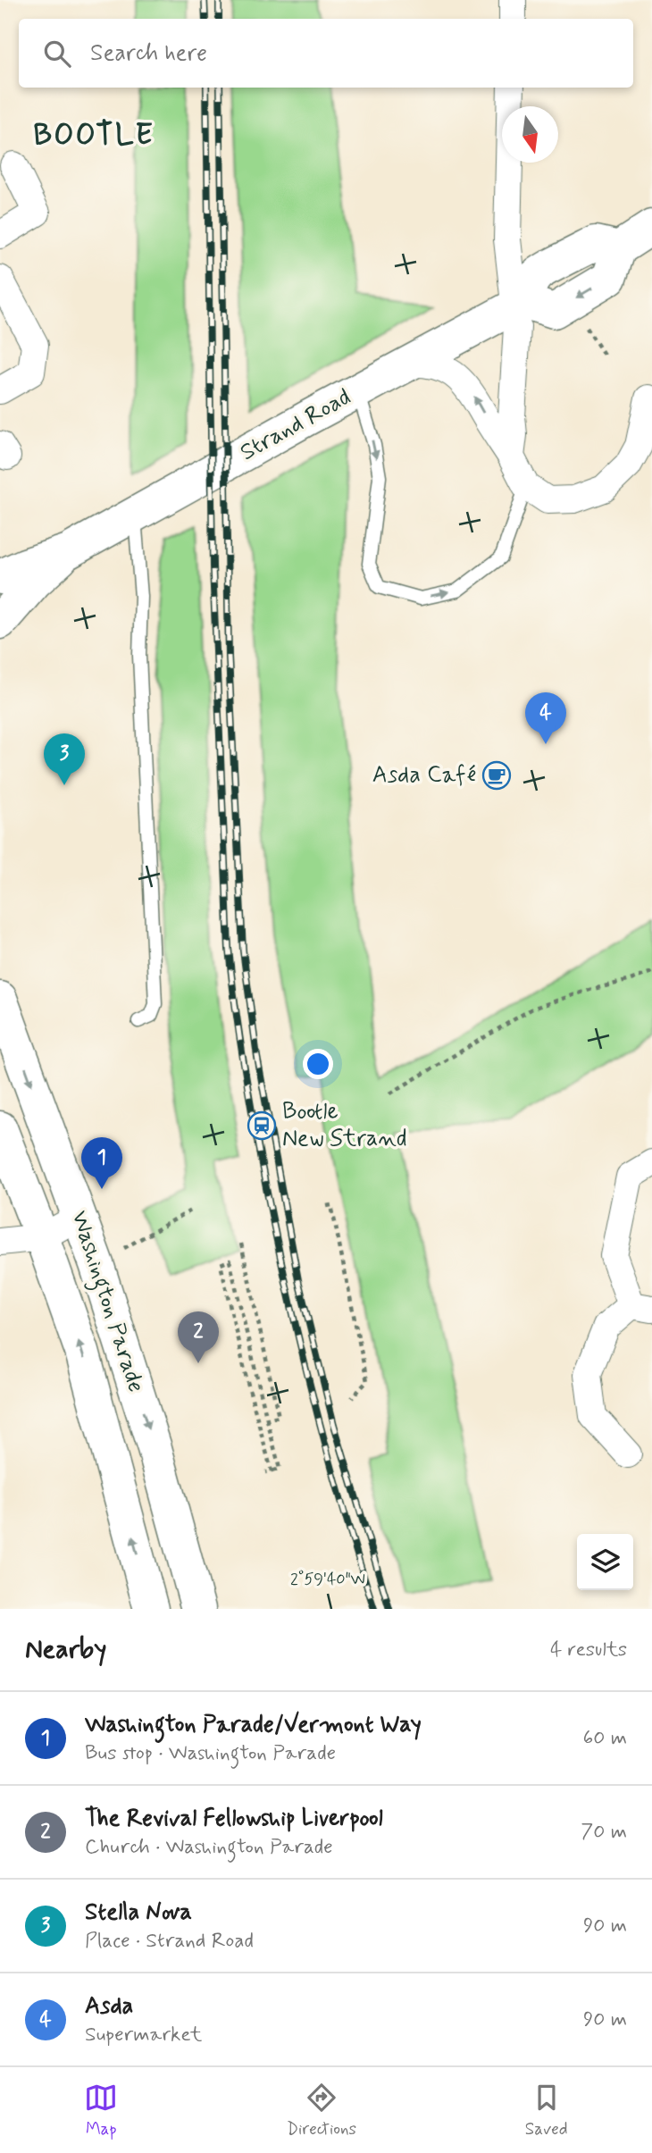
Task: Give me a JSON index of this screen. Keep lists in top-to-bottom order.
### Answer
{
  "streets": {
    "street": ["Strand Road", "Washington Parade"]
  },
  "districts": ["BOOTLE"],
  "places": {
    "cafe": ["Asda Café"],
    "station": ["Bootle New Strand"]
  },
  "north": "bottom",
  "page": {
    "search": "Search here",
    "pins": [
      "4",
      "3",
      "1",
      "2"
    ],
    "heading": ["Nearby", "4 results"],
    "list": [
      {
        "mark": "1",
        "name": "Washington Parade/Vermont Way",
        "note": "Bus stop · Washington Parade",
        "value": "60 m"
      },
      {
        "mark": "2",
        "name": "The Revival Fellowship Liverpool",
        "note": "Church · Washington Parade",
        "value": "70 m"
      },
      {
        "mark": "3",
        "name": "Stella Nova",
        "note": "Place · Strand Road",
        "value": "90 m"
      },
      {
        "mark": "4",
        "name": "Asda",
        "note": "Supermarket",
        "value": "90 m"
      }
    ],
    "nav": ["Map", "Directions", "Saved"]
  },
  "coordinates": ["2°59'40\"W"]
}
